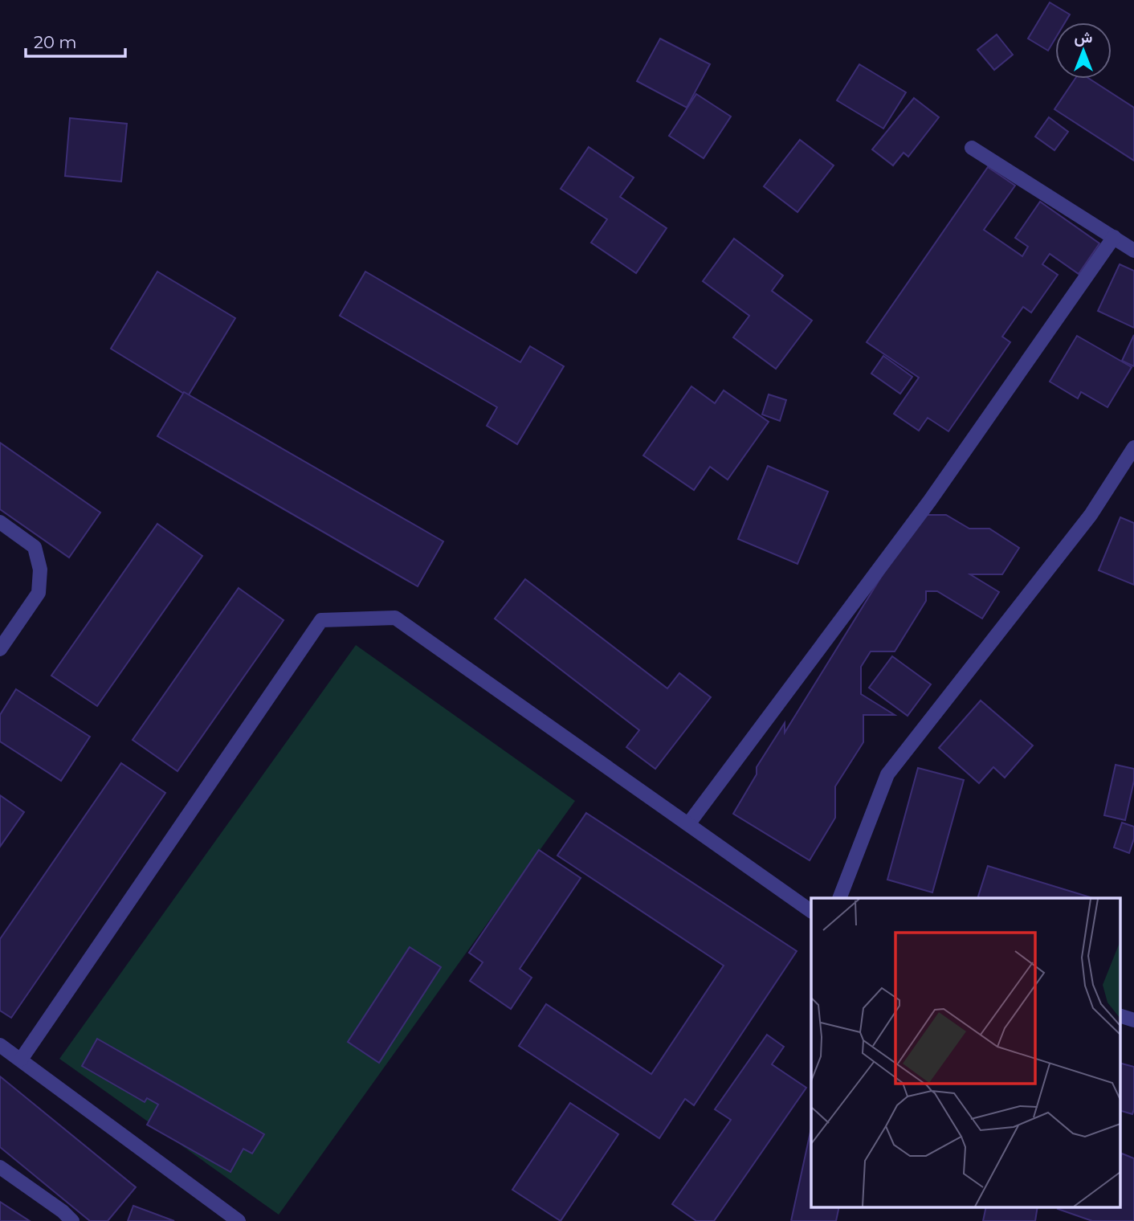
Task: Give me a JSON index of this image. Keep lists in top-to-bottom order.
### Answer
{
  "scale_bar": "20 m",
  "north": "top"
}
